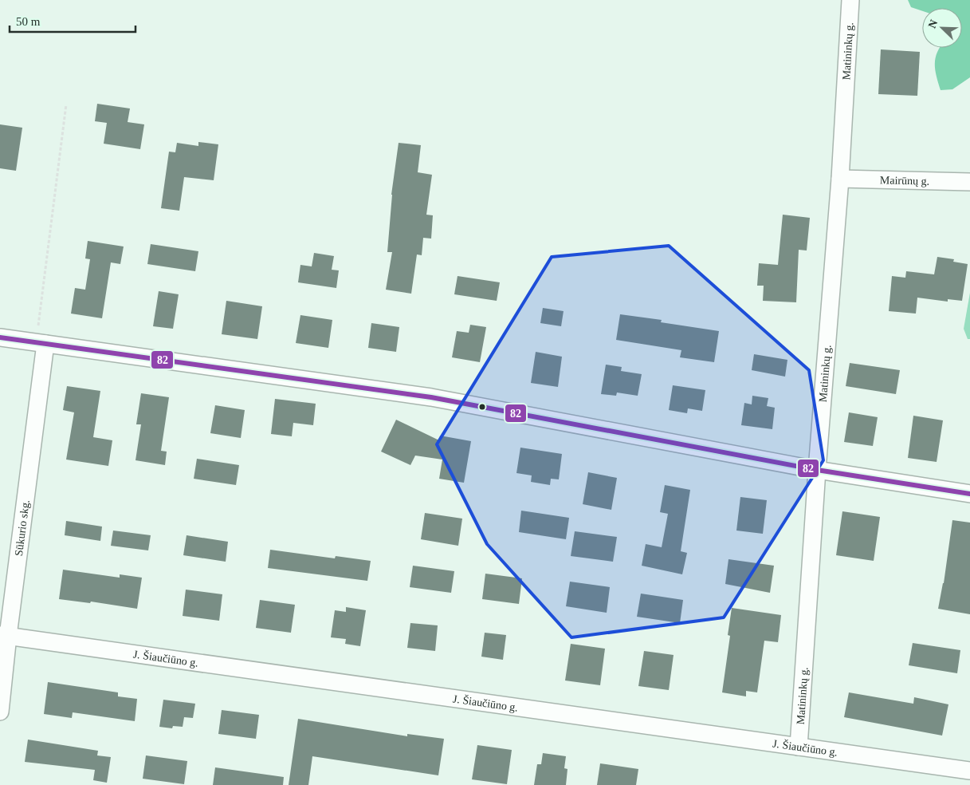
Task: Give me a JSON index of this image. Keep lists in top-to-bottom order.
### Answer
{
  "streets": {
    "street": [
      "Matininkų g.",
      "Mairūnų g.",
      "Sūkurio skg.",
      "J. Šiaučiūno g."
    ]
  },
  "crossings": [
    ["Matininkų g.", "Mairūnų g."],
    ["Matininkų g.", "J. Šiaučiūno g."],
    ["Sūkurio skg.", "J. Šiaučiūno g."]
  ],
  "lines": ["transit line 82"],
  "scale_bar": "50 m",
  "north": "top left"
}
